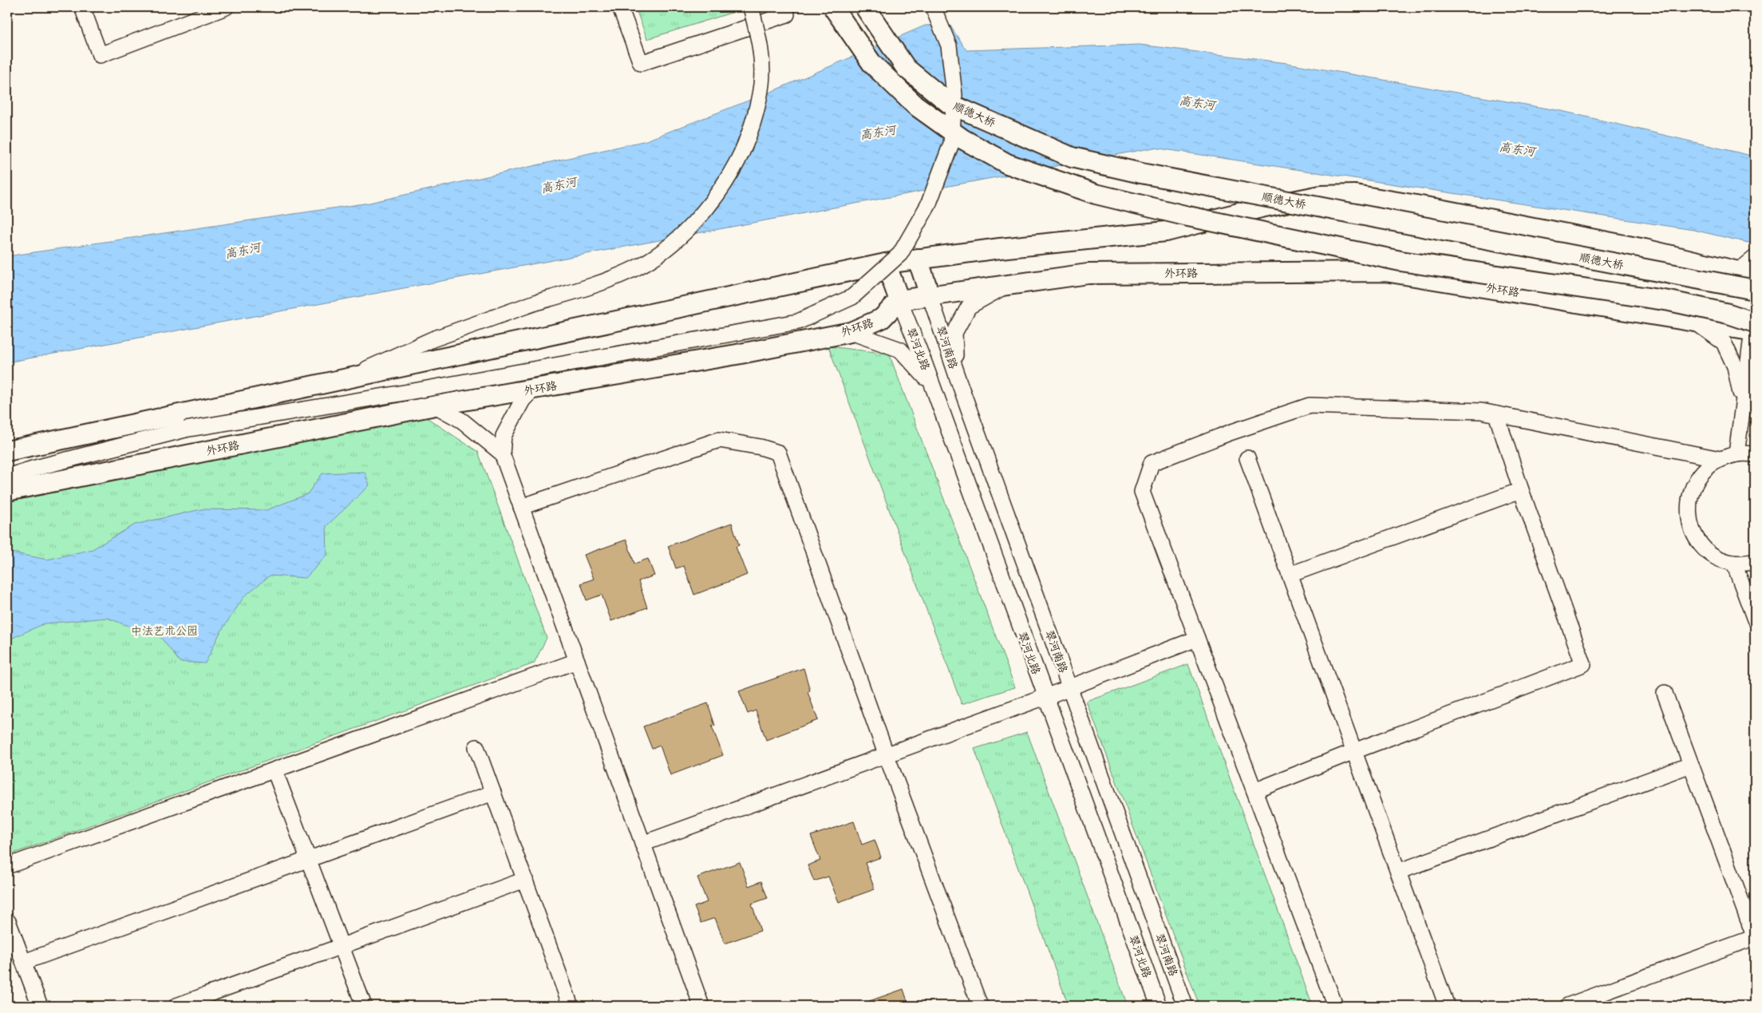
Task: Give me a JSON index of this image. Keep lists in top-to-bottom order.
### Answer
{
  "streets": {
    "main road": ["顺德大桥", "外环路"],
    "street": ["翠河南路", "翠河北路"]
  },
  "crossings": [
    ["外环路", "翠河南路"],
    ["外环路", "翠河北路"]
  ],
  "water": ["高东河"],
  "parks": ["中法艺术公园"]
}
